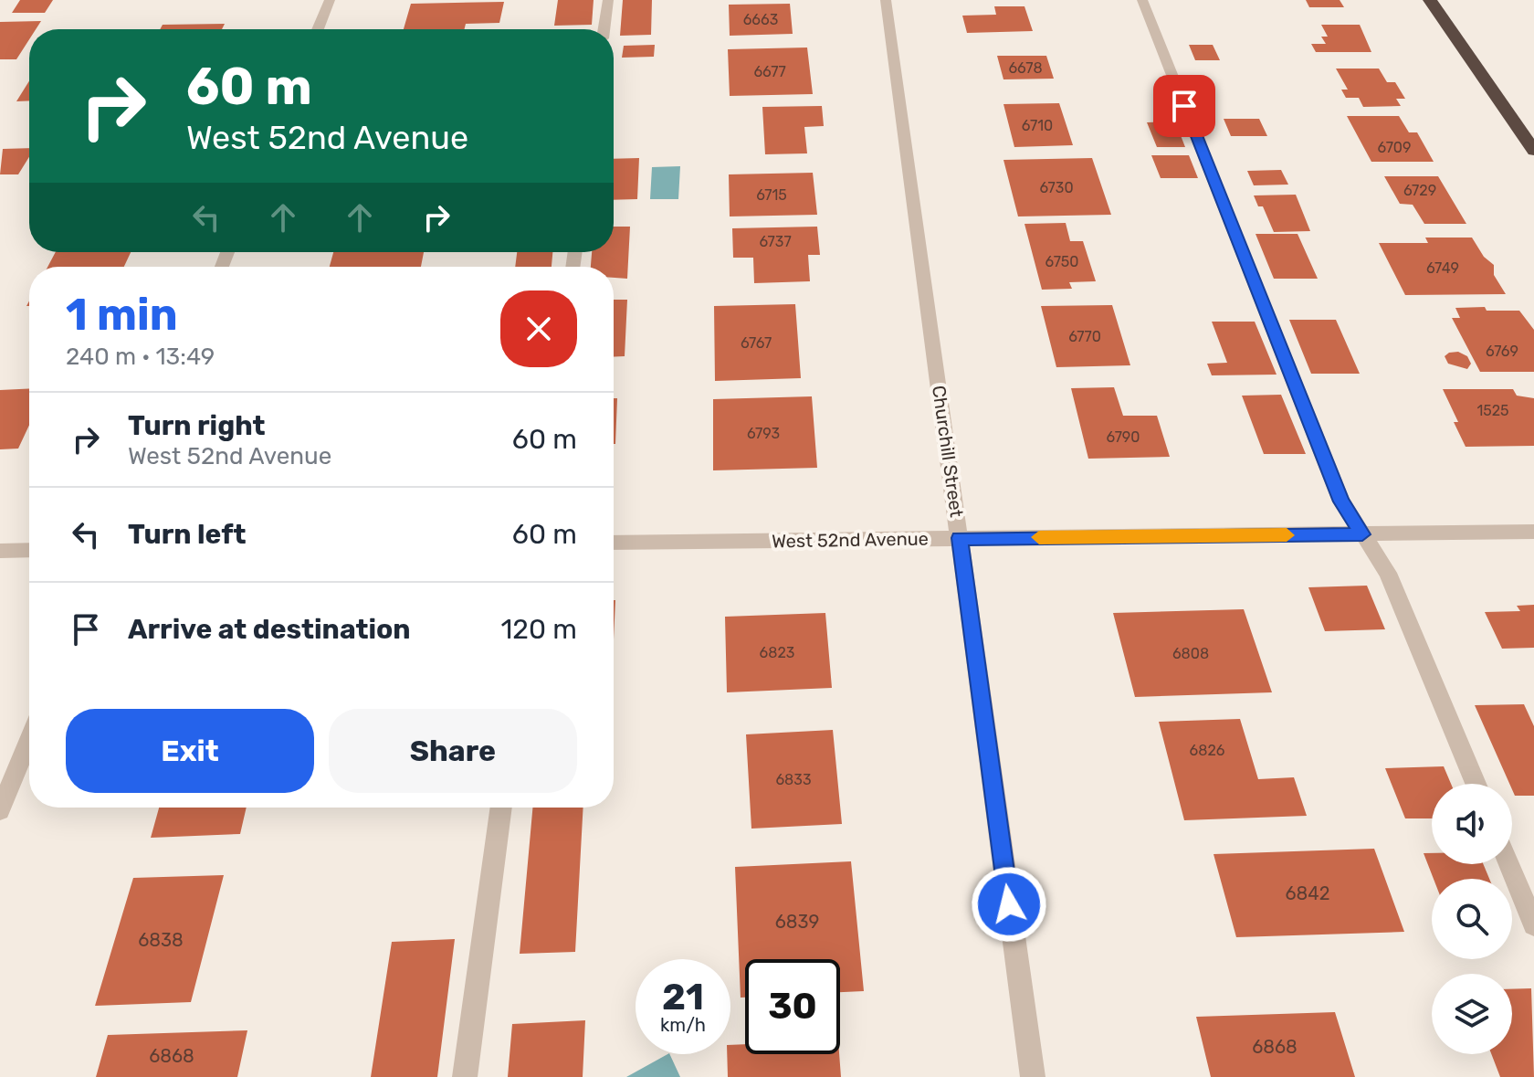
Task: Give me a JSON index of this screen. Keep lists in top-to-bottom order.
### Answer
{
  "streets": {
    "street": ["Churchill Street", "West 52nd Avenue"]
  },
  "crossings": [
    ["Churchill Street", "West 52nd Avenue"]
  ],
  "house_numbers": [
    "6663",
    "6678",
    "6677",
    "6710",
    "6709",
    "6730",
    "6729",
    "6715",
    "6737",
    "6750",
    "6749",
    "6770",
    "6767",
    "6769",
    "1525",
    "6793",
    "6790",
    "6823",
    "6808",
    "6826",
    "6833",
    "6842",
    "6839",
    "6838",
    "6868",
    "6868"
  ],
  "page": {
    "turn": ["60 m", "West 52nd Avenue"],
    "heading": ["1 min", "240 m · 13:49"],
    "list": [
      {
        "name": "Turn right",
        "note": "West 52nd Avenue",
        "value": "60 m"
      },
      {
        "name": "Turn left",
        "value": "60 m"
      },
      {
        "name": "Arrive at destination",
        "value": "120 m"
      }
    ],
    "buttons": ["Exit", "Share"],
    "speed": "21 km/h",
    "limit": "30"
  }
}
